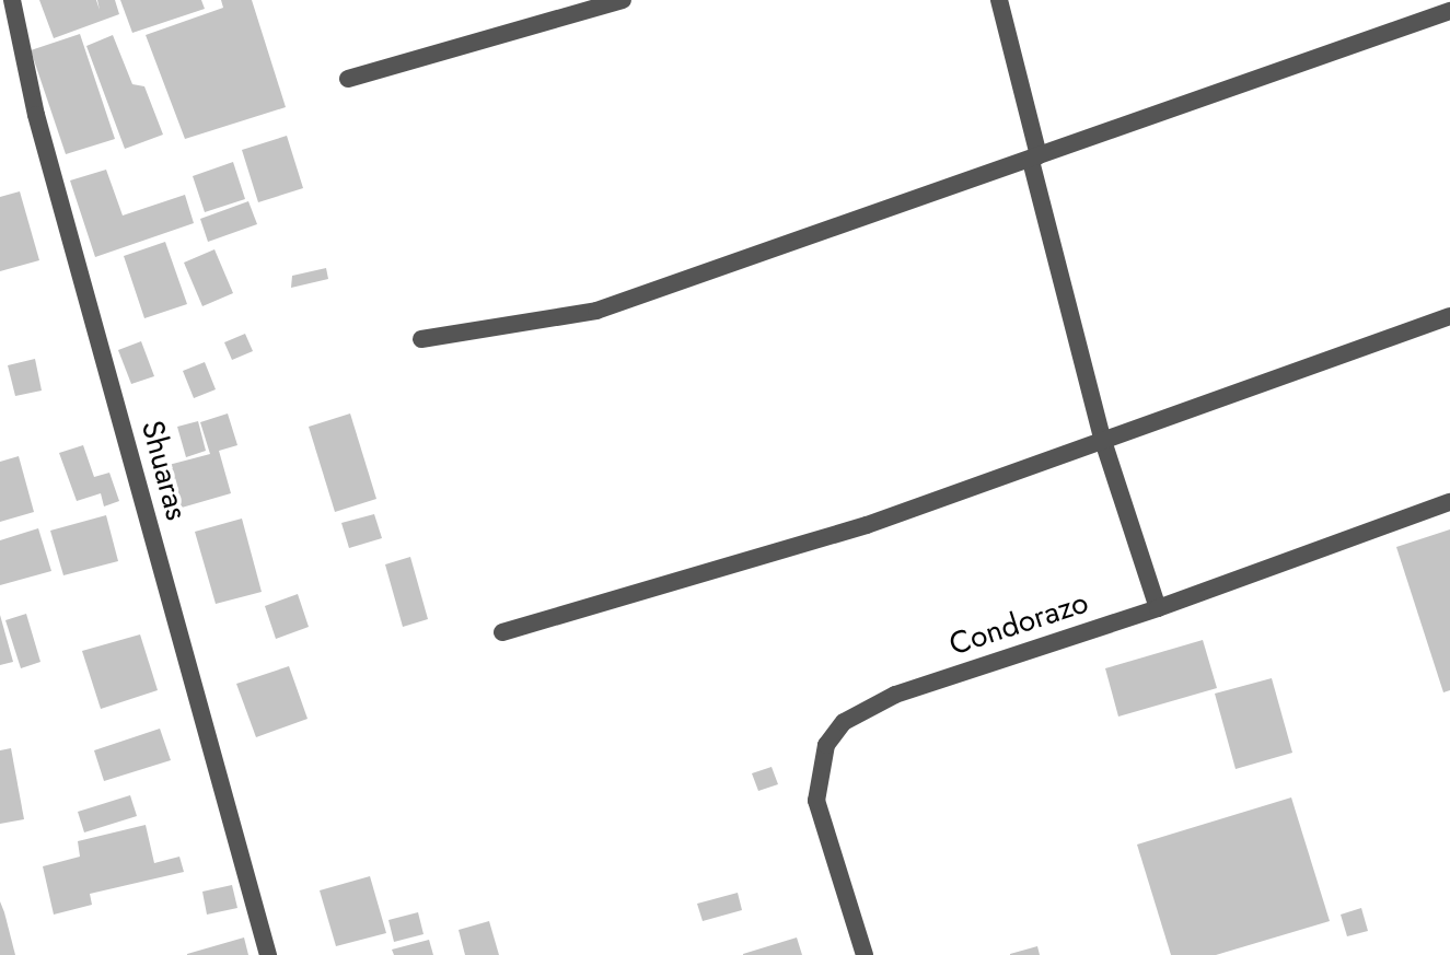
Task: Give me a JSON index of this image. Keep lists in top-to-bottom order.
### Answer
{
  "streets": {
    "street": ["Shuaras", "Condorazo"]
  }
}
